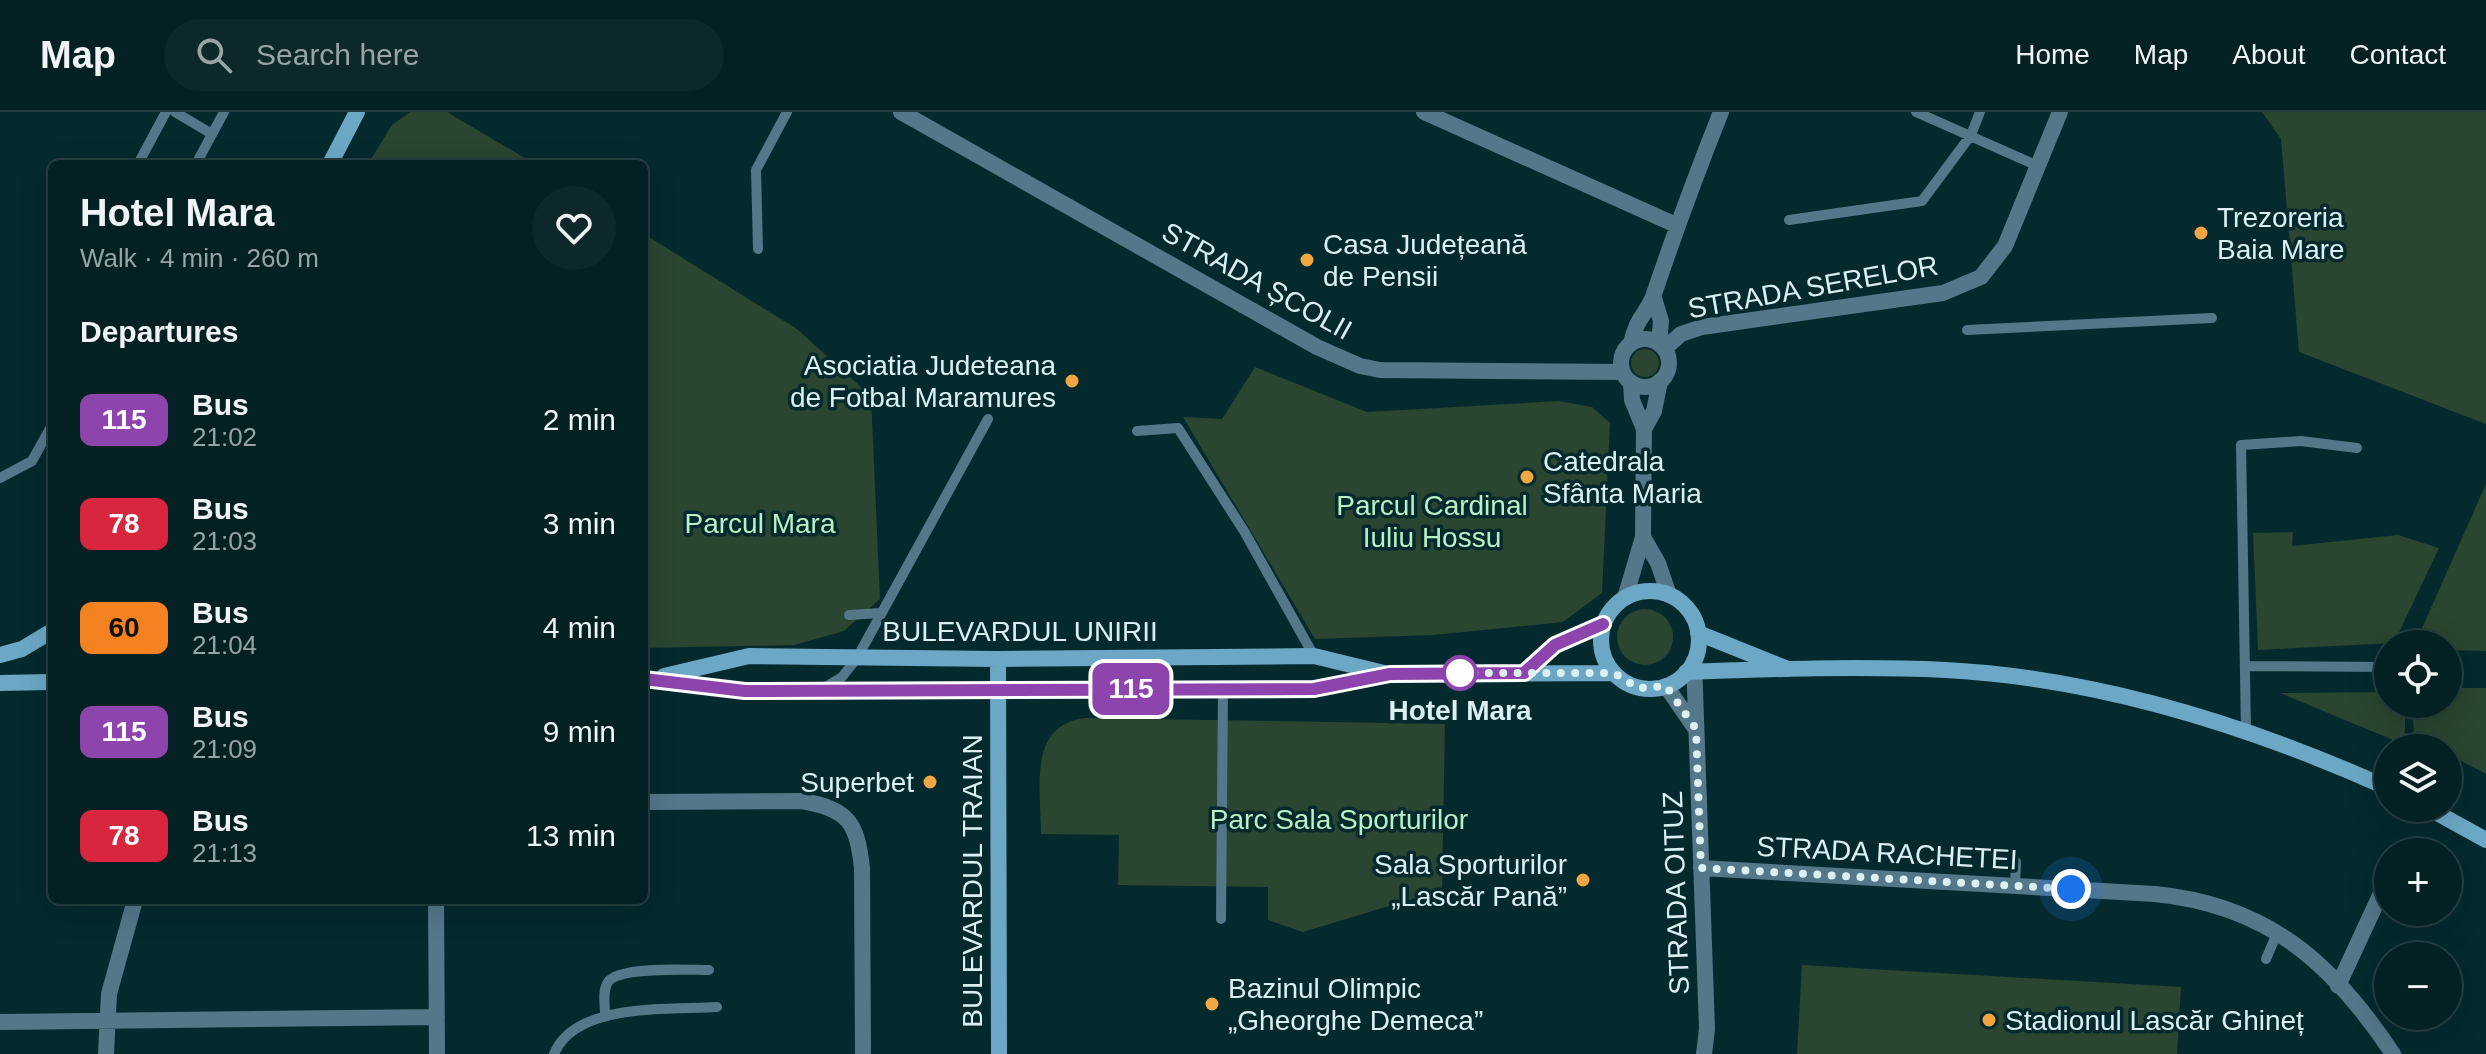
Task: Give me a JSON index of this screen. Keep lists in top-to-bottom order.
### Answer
{
  "streets": {
    "main road": ["BULEVARDUL UNIRII", "BULEVARDUL TRAIAN"],
    "street": [
      "STRADA ȘCOLII",
      "STRADA SERELOR",
      "STRADA RACHETEI",
      "STRADA OITUZ"
    ]
  },
  "crossings": [
    ["STRADA ȘCOLII", "STRADA SERELOR"],
    ["BULEVARDUL UNIRII", "BULEVARDUL TRAIAN"],
    ["BULEVARDUL UNIRII", "STRADA OITUZ"],
    ["STRADA RACHETEI", "STRADA OITUZ"]
  ],
  "parks": ["Parcul Cardinal Iuliu Hossu", "Parcul Mara", "Parc Sala Sporturilor"],
  "places": [
    "Trezoreria Baia Mare",
    "Casa Județeană de Pensii",
    "Asociatia Judeteana de Fotbal Maramures",
    "Catedrala Sfânta Maria",
    "Hotel Mara",
    "Superbet",
    "Sala Sporturilor „Lascăr Pană”",
    "Bazinul Olimpic „Gheorghe Demeca”",
    "Stadionul Lascăr Ghineț"
  ],
  "lines": ["bus line 115"],
  "page": {
    "header": "Map",
    "search": "Search here",
    "nav": [
      "Home",
      "Map",
      "About",
      "Contact"
    ],
    "on_map": "115",
    "heading": [
      ["Hotel Mara", "Walk · 4 min · 260 m"],
      "Departures"
    ],
    "list": [
      {
        "mark": "115",
        "name": "Bus",
        "note": "21:02",
        "value": "2 min"
      },
      {
        "mark": "78",
        "name": "Bus",
        "note": "21:03",
        "value": "3 min"
      },
      {
        "mark": "60",
        "name": "Bus",
        "note": "21:04",
        "value": "4 min"
      },
      {
        "mark": "115",
        "name": "Bus",
        "note": "21:09",
        "value": "9 min"
      },
      {
        "mark": "78",
        "name": "Bus",
        "note": "21:13",
        "value": "13 min"
      }
    ],
    "map_buttons": ["+", "−"]
  }
}
